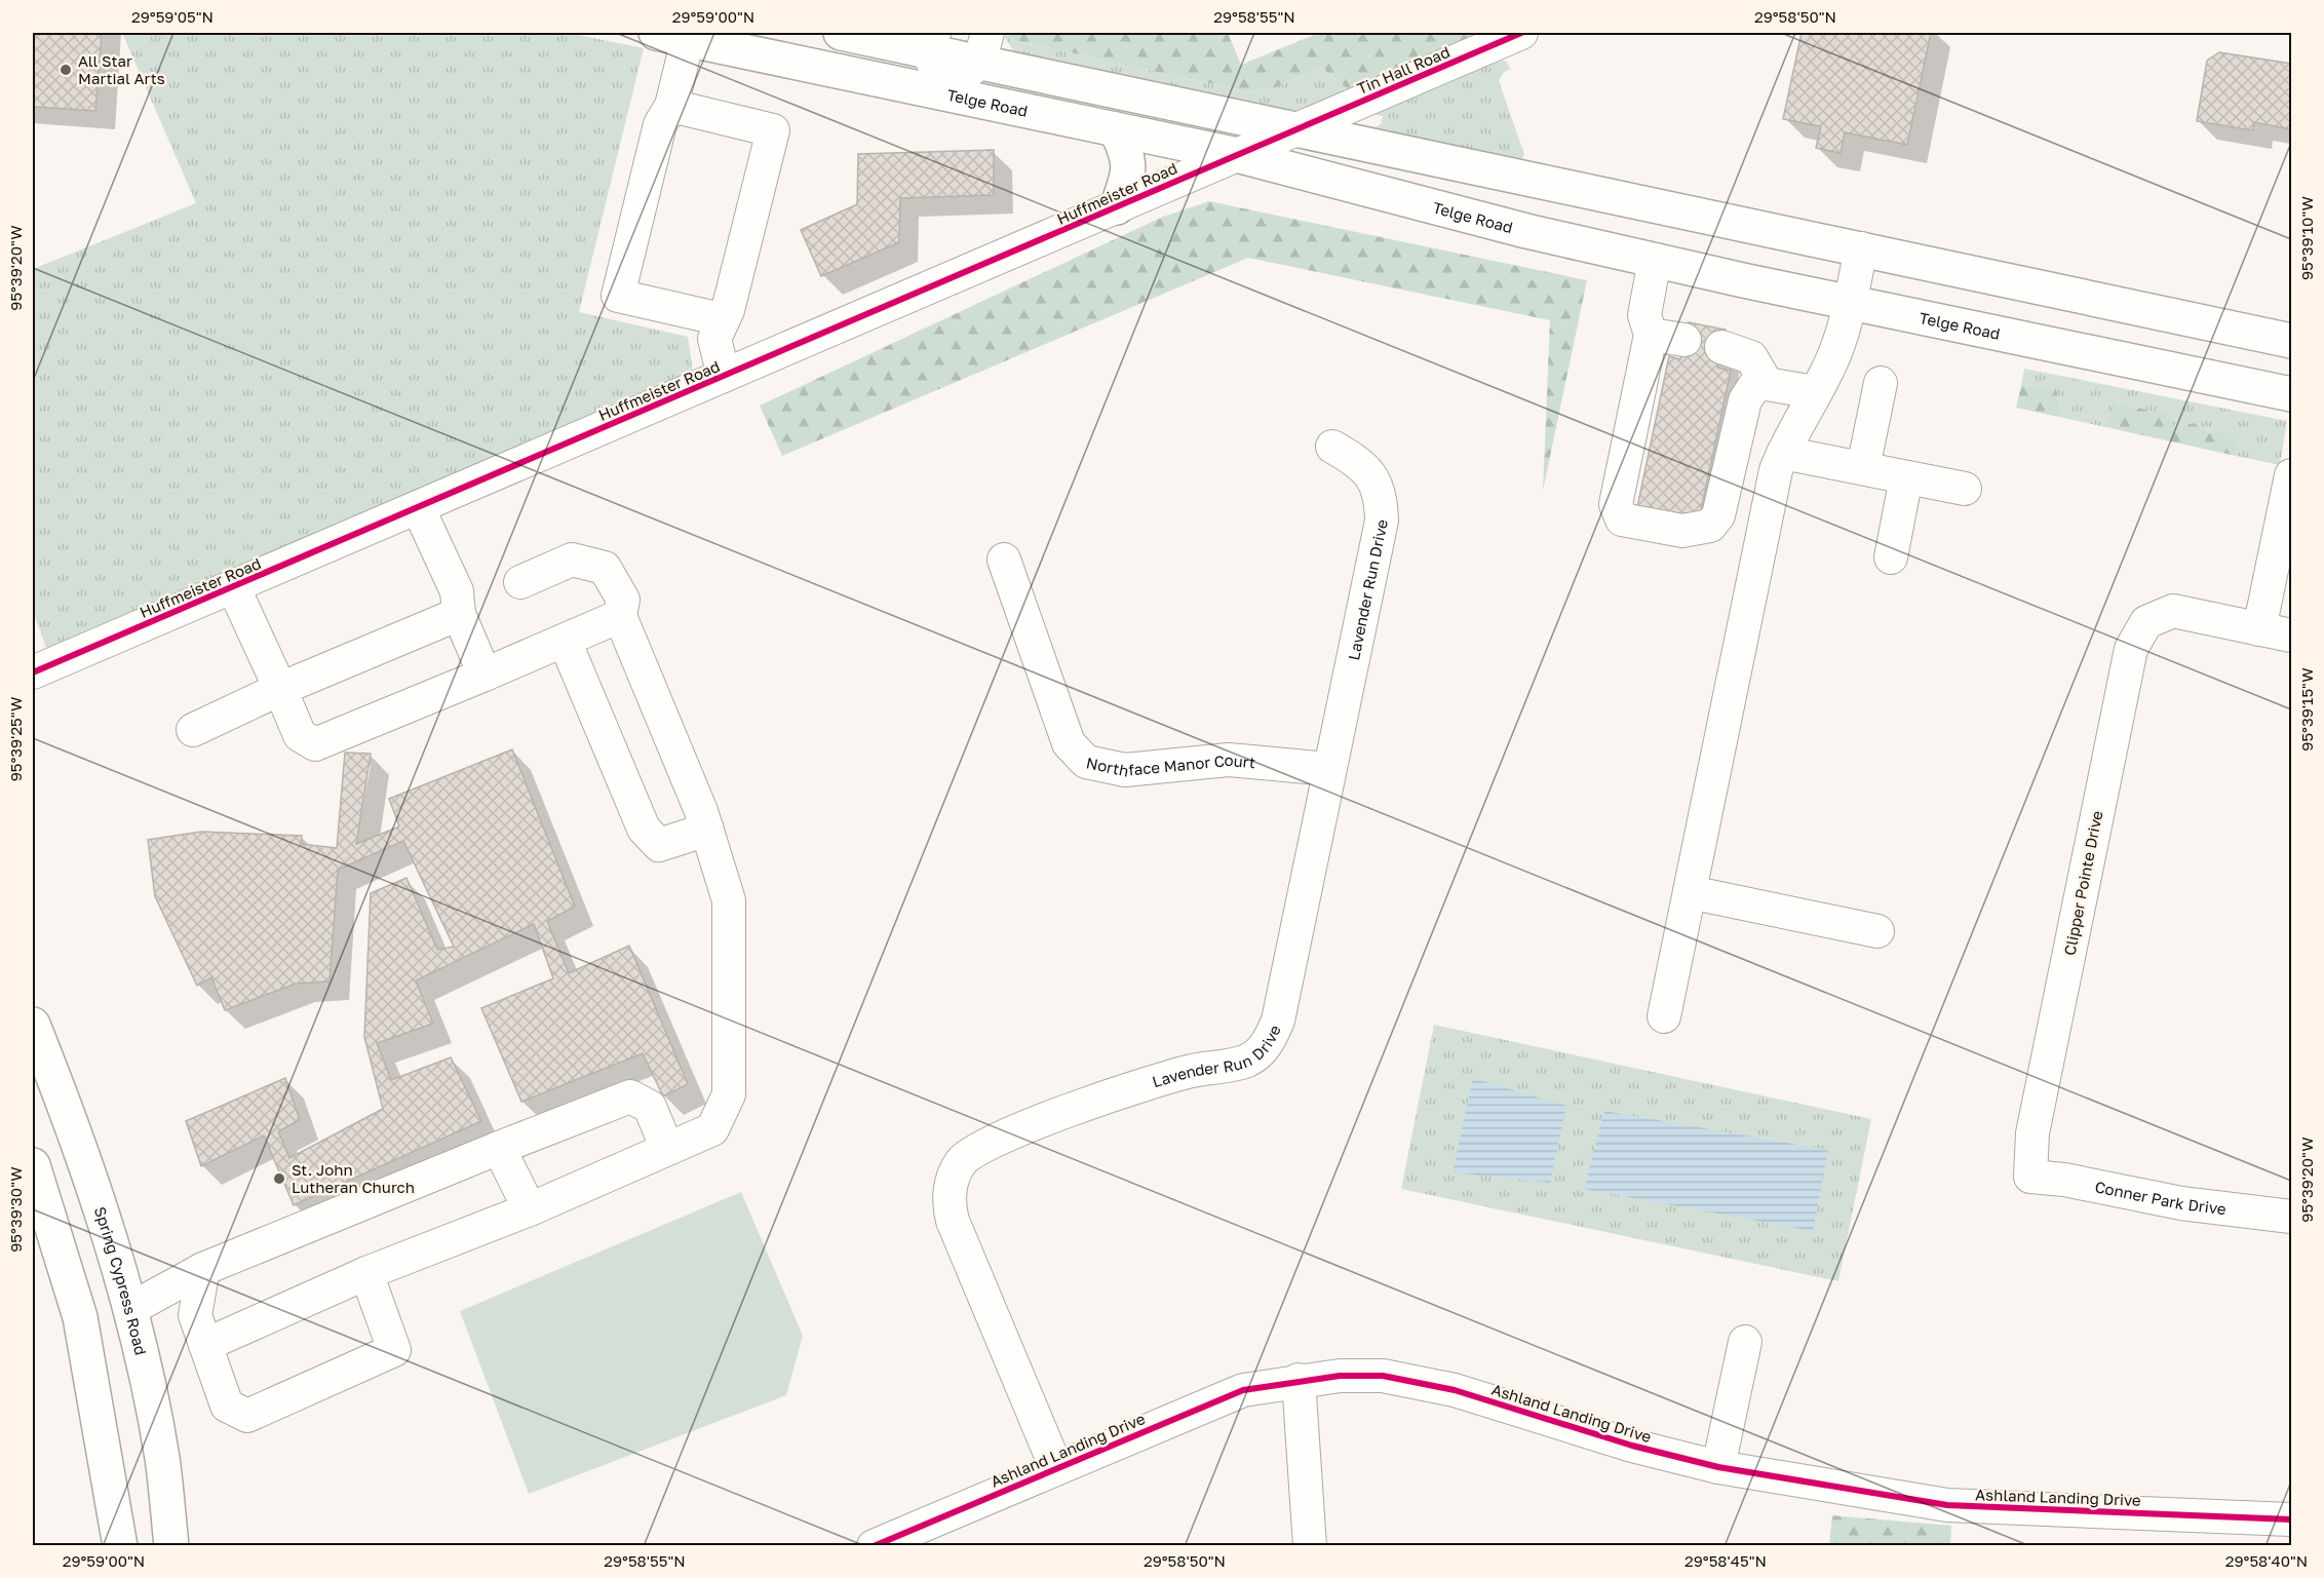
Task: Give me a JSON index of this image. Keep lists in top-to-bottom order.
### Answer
{
  "streets": {
    "main road": ["Telge Road", "Spring Cypress Road"],
    "street": [
      "Tin Hall Road",
      "Huffmeister Road",
      "Lavender Run Drive",
      "Northface Manor Court",
      "Clipper Pointe Drive",
      "Conner Park Drive",
      "Ashland Landing Drive"
    ]
  },
  "crossings": [
    ["Tin Hall Road", "Huffmeister Road"],
    ["Telge Road", "Huffmeister Road"],
    ["Lavender Run Drive", "Northface Manor Court"],
    ["Lavender Run Drive", "Ashland Landing Drive"],
    ["Clipper Pointe Drive", "Conner Park Drive"]
  ],
  "places": ["All Star Martial Arts", "St. John Lutheran Church"],
  "coordinates": [
    "29°59'05\"N",
    "29°59'00\"N",
    "29°58'55\"N",
    "29°58'50\"N",
    "95°39'10\"W",
    "95°39'20\"W",
    "95°39'15\"W",
    "95°39'25\"W",
    "95°39'30\"W",
    "29°58'45\"N",
    "29°58'40\"N"
  ]
}
